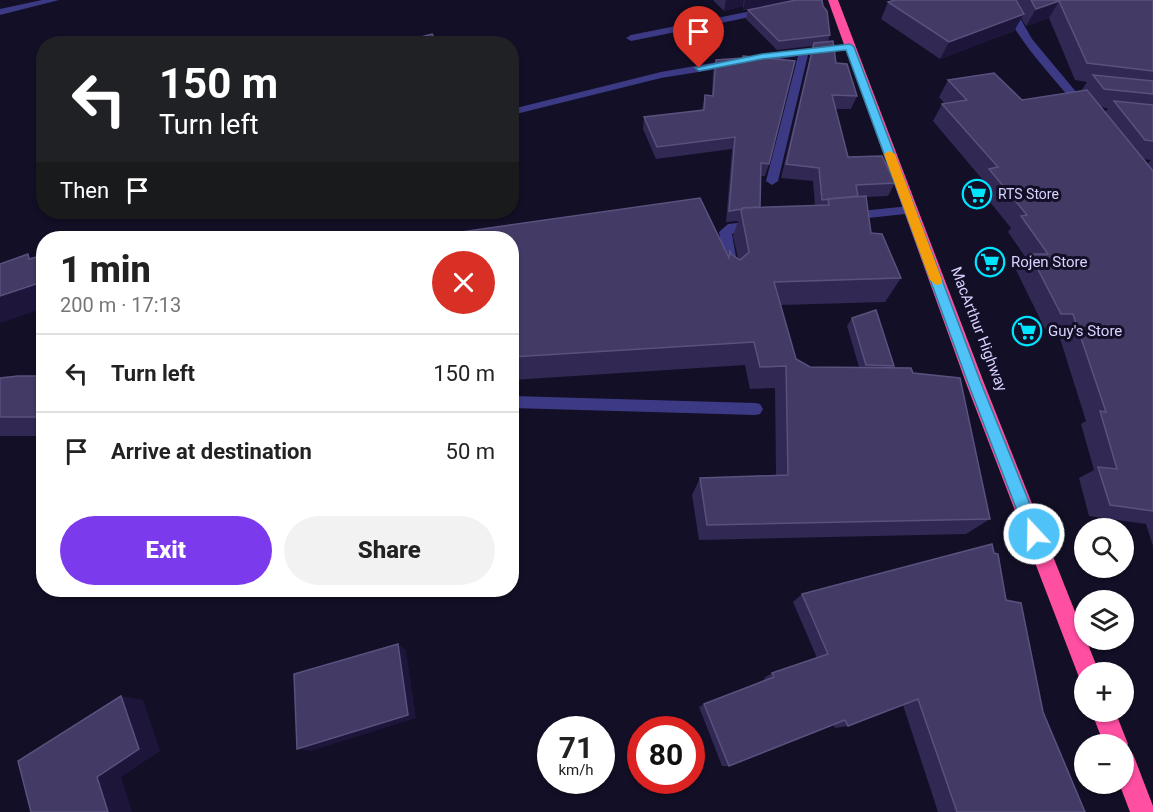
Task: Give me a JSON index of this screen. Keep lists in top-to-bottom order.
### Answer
{
  "streets": {
    "highway": ["MacArthur Highway"]
  },
  "places": {
    "supermarket": ["RTS Store", "Rojen Store", "Guy's Store"]
  },
  "page": {
    "turn": ["150 m", "Turn left"],
    "then": "Then",
    "heading": ["1 min", "200 m · 17:13"],
    "list": [
      {
        "name": "Turn left",
        "value": "150 m"
      },
      {
        "name": "Arrive at destination",
        "value": "50 m"
      }
    ],
    "buttons": ["Exit", "Share"],
    "map_buttons": ["+", "−"],
    "speed": "71 km/h",
    "limit": "80"
  }
}
